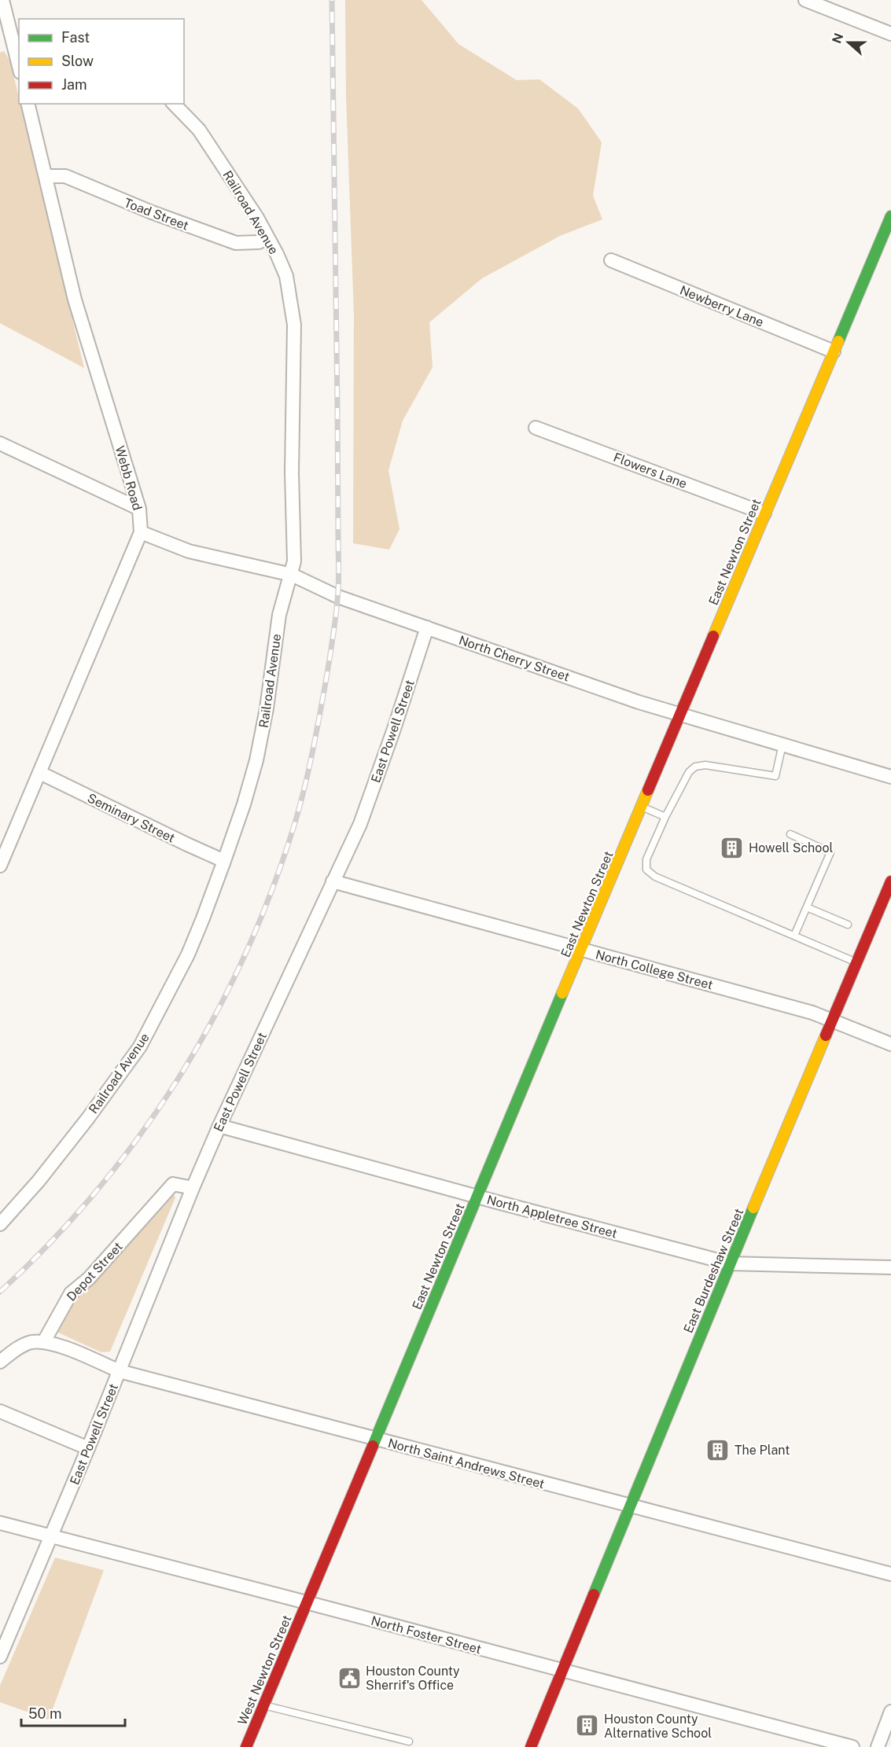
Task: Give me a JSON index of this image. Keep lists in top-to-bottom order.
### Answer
{
  "streets": {
    "street": [
      "Railroad Avenue",
      "Toad Street",
      "Newberry Lane",
      "Flowers Lane",
      "Webb Road",
      "East Newton Street",
      "North Cherry Street",
      "East Powell Street",
      "Seminary Street",
      "North College Street",
      "North Appletree Street",
      "East Burdeshaw Street",
      "Depot Street",
      "North Saint Andrews Street",
      "North Foster Street",
      "West Newton Street"
    ]
  },
  "crossings": [
    ["Railroad Avenue", "Toad Street"],
    ["Railroad Avenue", "North Cherry Street"],
    ["Railroad Avenue", "Seminary Street"],
    ["Toad Street", "Webb Road"],
    ["Newberry Lane", "East Newton Street"],
    ["Flowers Lane", "East Newton Street"],
    ["Webb Road", "North Cherry Street"],
    ["Webb Road", "Seminary Street"],
    ["East Newton Street", "North Cherry Street"],
    ["East Newton Street", "North College Street"],
    ["East Newton Street", "North Appletree Street"],
    ["East Newton Street", "North Saint Andrews Street"],
    ["East Newton Street", "North Foster Street"],
    ["East Newton Street", "West Newton Street"],
    ["North Cherry Street", "East Powell Street"],
    ["East Powell Street", "North College Street"],
    ["East Powell Street", "North Appletree Street"],
    ["East Powell Street", "Depot Street"],
    ["East Powell Street", "North Saint Andrews Street"],
    ["East Powell Street", "North Foster Street"],
    ["North College Street", "East Burdeshaw Street"],
    ["North Appletree Street", "East Burdeshaw Street"],
    ["East Burdeshaw Street", "North Saint Andrews Street"],
    ["East Burdeshaw Street", "North Foster Street"],
    ["Depot Street", "North Saint Andrews Street"],
    ["North Foster Street", "West Newton Street"]
  ],
  "places": {
    "building": ["Howell School", "The Plant", "Houston County Alternative School"],
    "public building": ["Houston County Sherrif's Office"]
  },
  "legend": ["Fast", "Slow", "Jam"],
  "scale_bar": "50 m",
  "north": "left"
}
